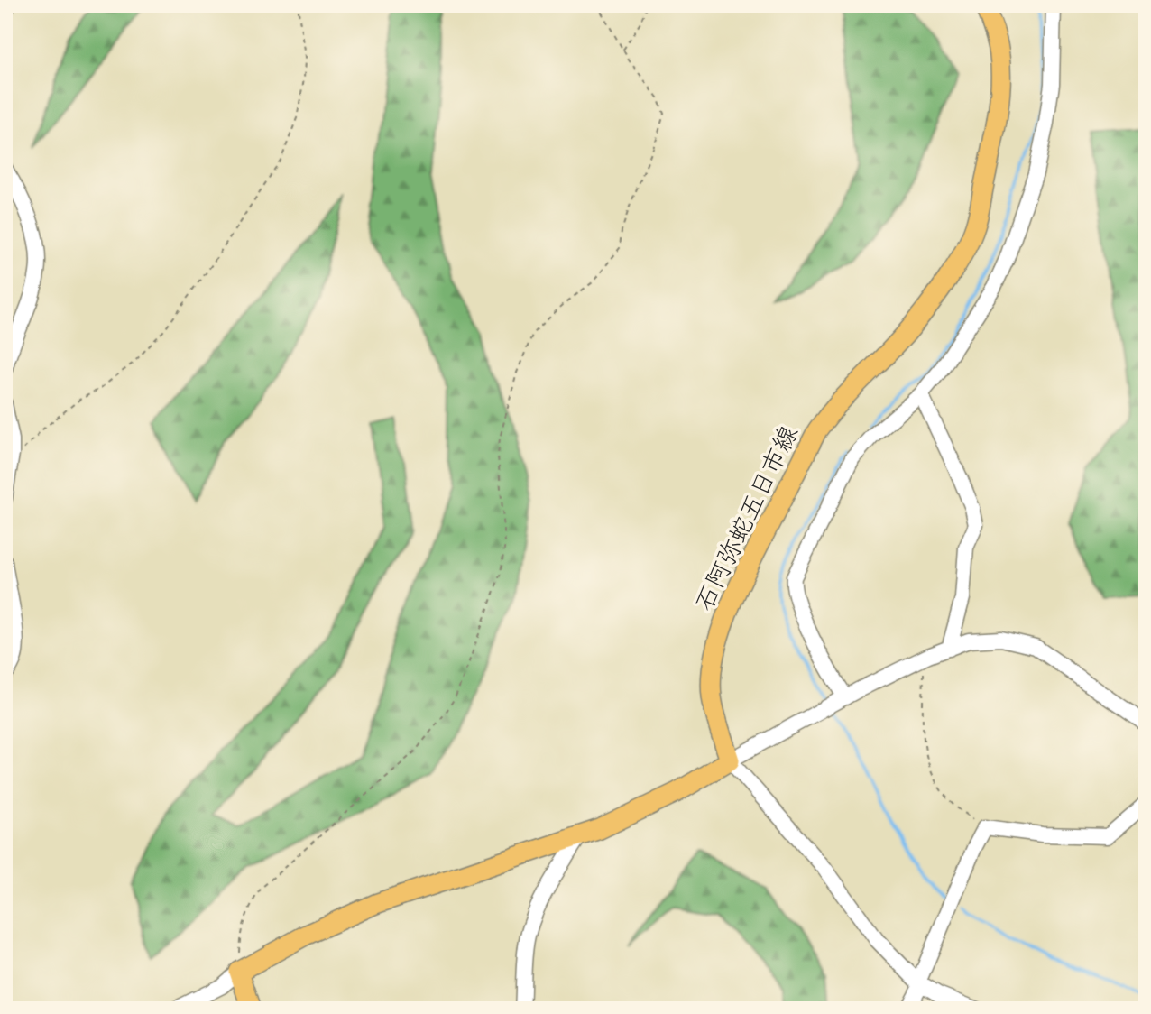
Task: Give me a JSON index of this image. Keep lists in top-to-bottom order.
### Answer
{
  "streets": {
    "main road": ["石阿弥蛇五日市線"]
  }
}
